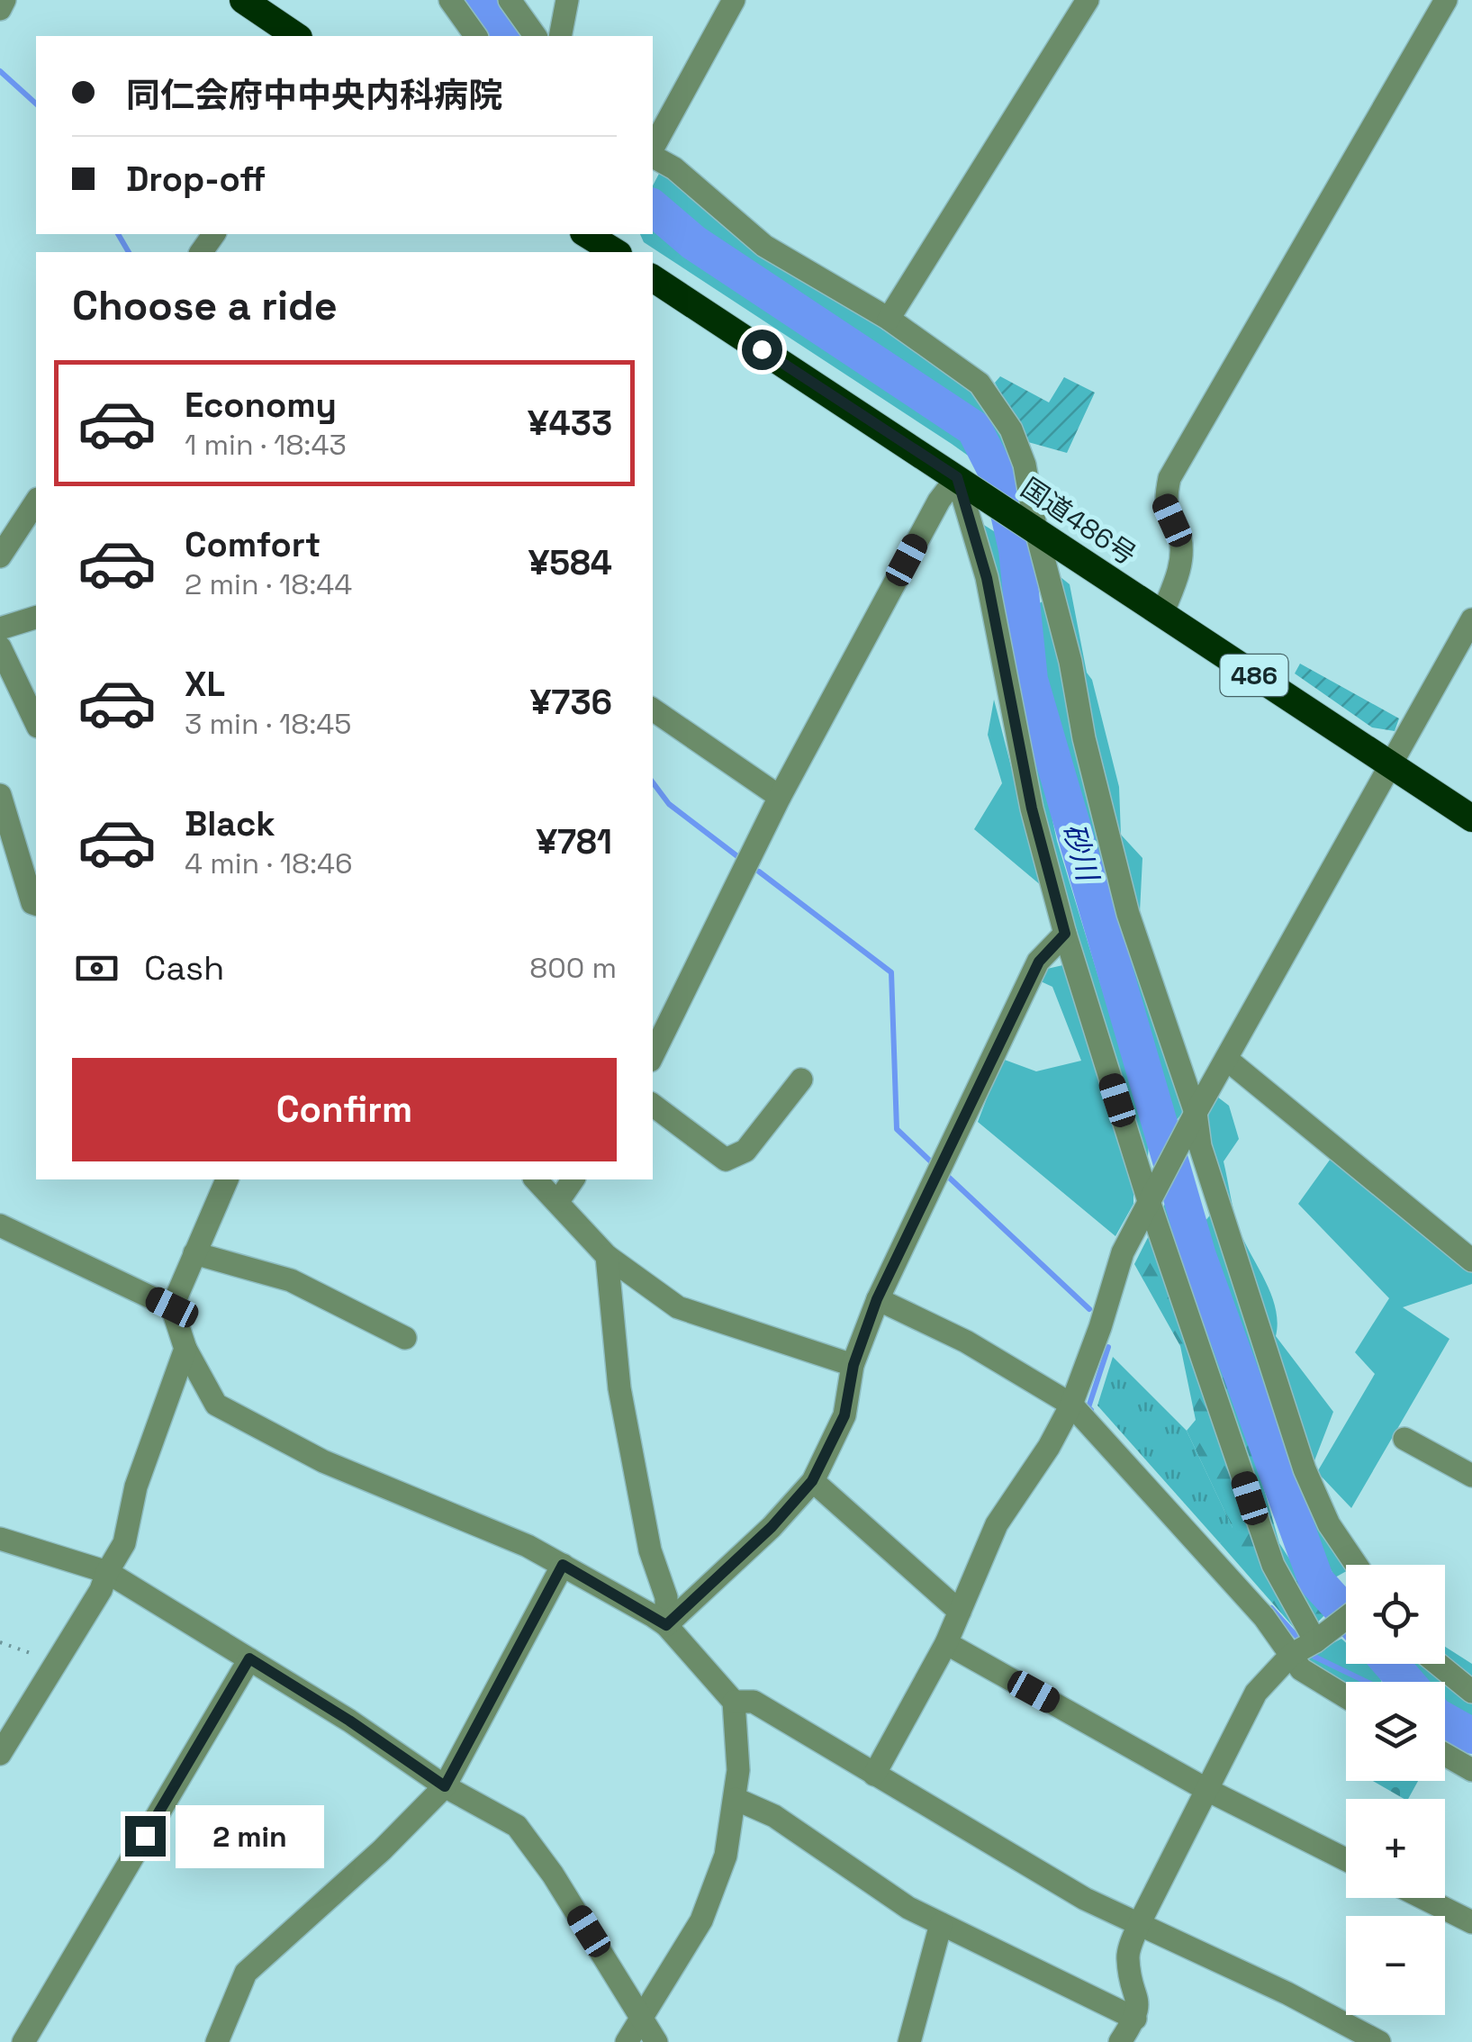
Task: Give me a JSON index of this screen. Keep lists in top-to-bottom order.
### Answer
{
  "streets": {
    "highway": ["国道486号", "486"]
  },
  "water": ["砂川"],
  "page": {
    "banner": ["同仁会府中中央内科病院", "Drop-off"],
    "heading": "Choose a ride",
    "list": [
      {
        "name": "Economy",
        "note": "1 min · 18:43",
        "value": "¥433"
      },
      {
        "name": "Comfort",
        "note": "2 min · 18:44",
        "value": "¥584"
      },
      {
        "name": "XL",
        "note": "3 min · 18:45",
        "value": "¥736"
      },
      {
        "name": "Black",
        "note": "4 min · 18:46",
        "value": "¥781"
      }
    ],
    "pay": ["Cash", "800 m"],
    "buttons": "Confirm",
    "map_buttons": ["+", "−"],
    "bubble": "2 min"
  }
}
